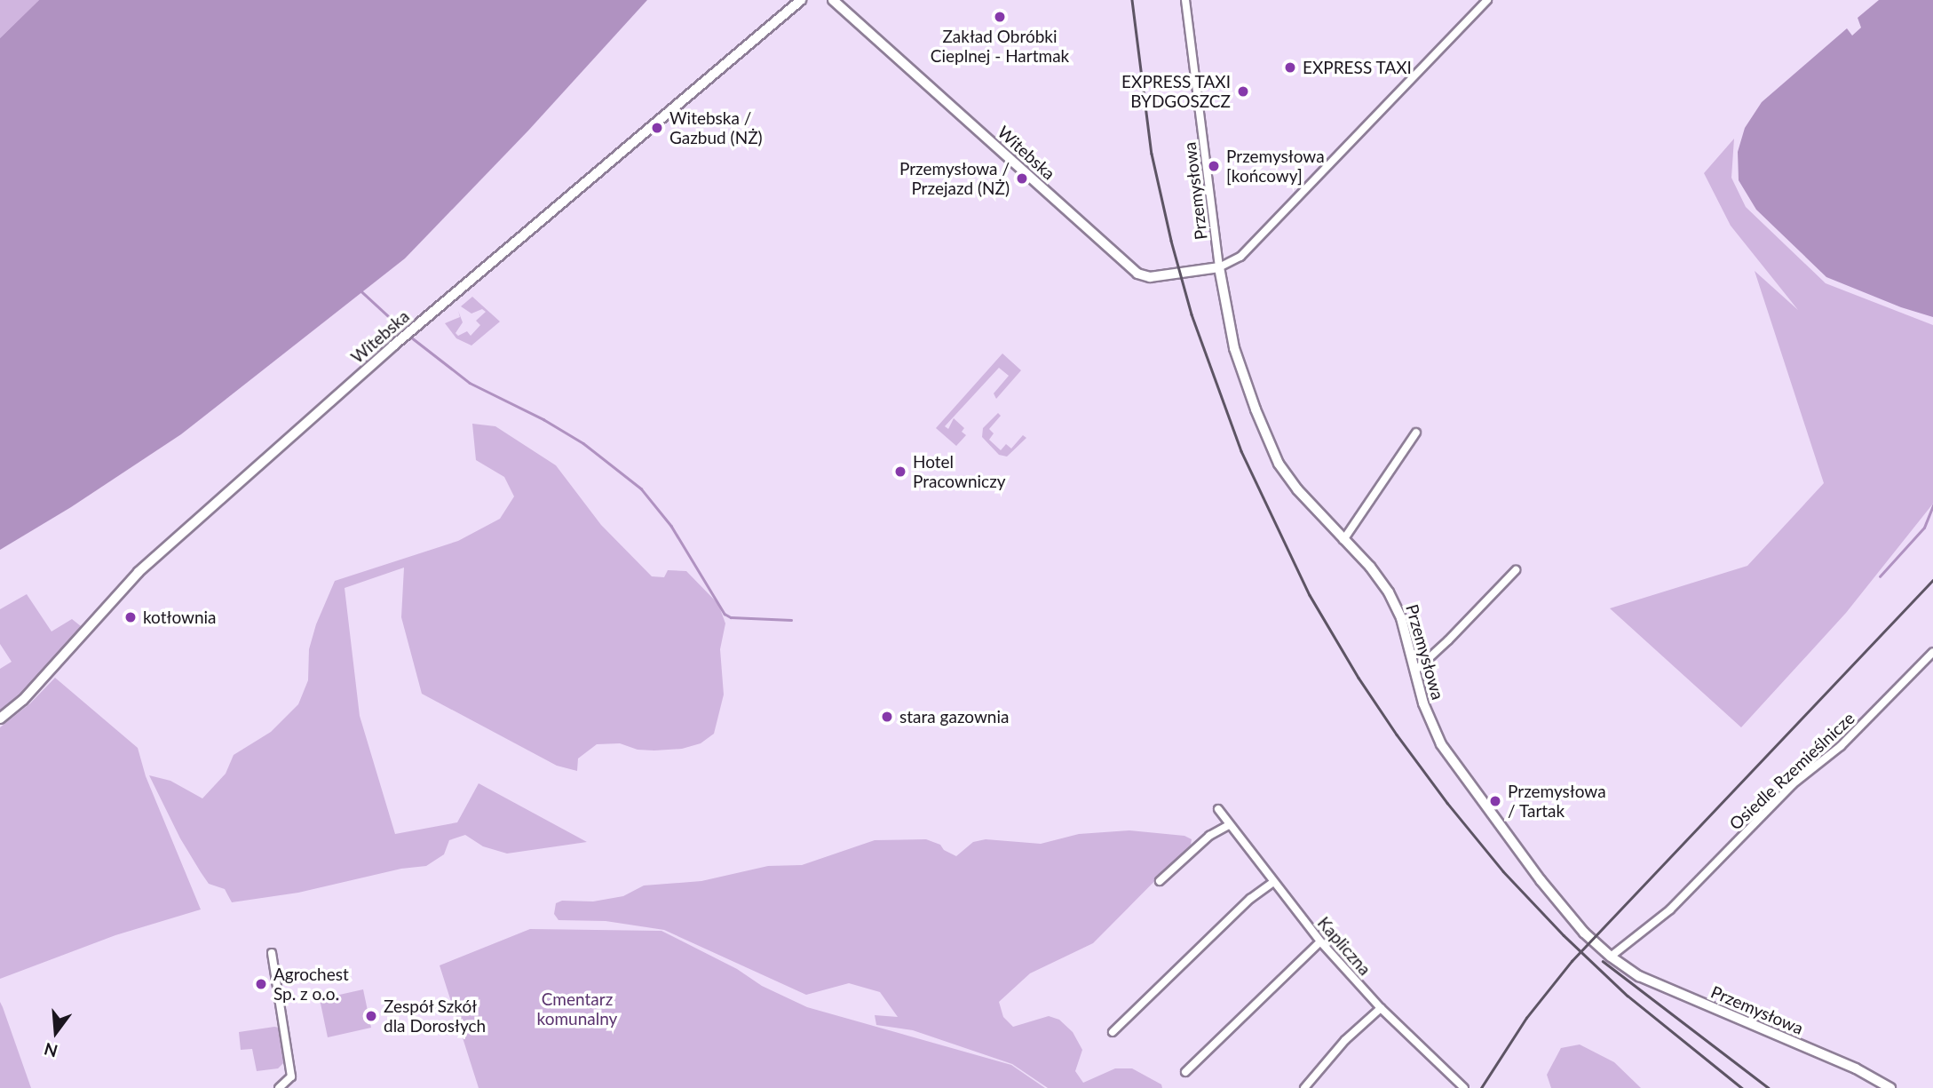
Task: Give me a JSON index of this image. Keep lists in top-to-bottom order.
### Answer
{
  "streets": {
    "street": [
      "Witebska",
      "Przemysłowa",
      "Osiedle Rzemieślnicze",
      "Kapliczna"
    ]
  },
  "crossings": [
    ["Witebska", "Przemysłowa"],
    ["Przemysłowa", "Osiedle Rzemieślnicze"]
  ],
  "parks": ["Cmentarz komunalny"],
  "places": [
    "Zakład Obróbki Cieplnej - Hartmak",
    "EXPRESS TAXI",
    "EXPRESS TAXI BYDGOSZCZ",
    "Witebska / Gazbud (NŻ)",
    "Przemysłowa [końcowy]",
    "Przemysłowa / Przejazd (NŻ)",
    "Hotel Pracowniczy",
    "kotłownia",
    "stara gazownia",
    "Przemysłowa / Tartak",
    "Agrochest Sp. z o.o.",
    "Zespół Szkół dla Dorosłych"
  ],
  "north": "bottom"
}
